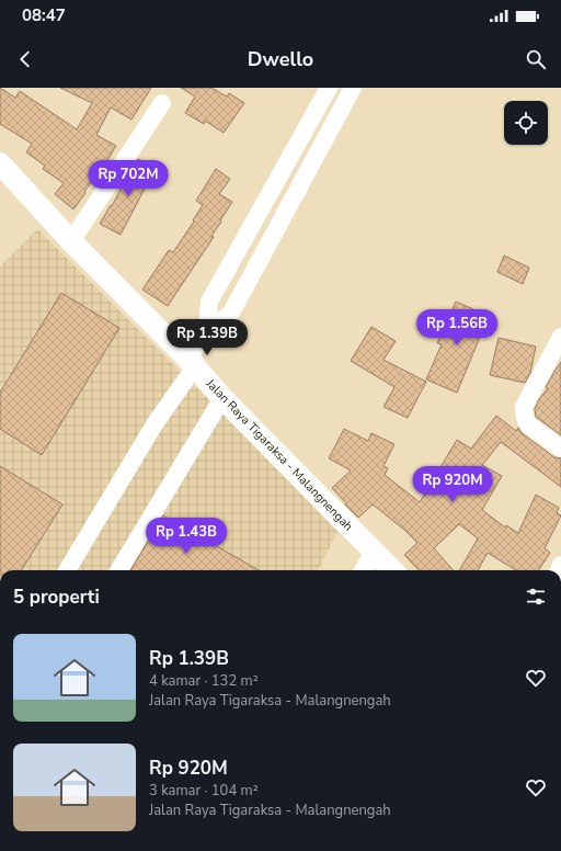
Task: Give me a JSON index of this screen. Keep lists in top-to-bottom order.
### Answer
{
  "streets": {
    "main road": ["Jalan Raya Tigaraksa - Malangnengah"]
  },
  "page": {
    "status": "08:47",
    "header": "Dwello",
    "price": [
      "Rp 702M",
      "Rp 1.56B",
      "Rp 1.39B",
      "Rp 920M",
      "Rp 1.43B"
    ],
    "heading": "5 properti",
    "list": [
      {
        "name": "Rp 1.39B",
        "note": "4 kamar · 132 m² · Jalan Raya Tigaraksa - Malangnengah"
      },
      {
        "name": "Rp 920M",
        "note": "3 kamar · 104 m² · Jalan Raya Tigaraksa - Malangnengah"
      }
    ]
  }
}
